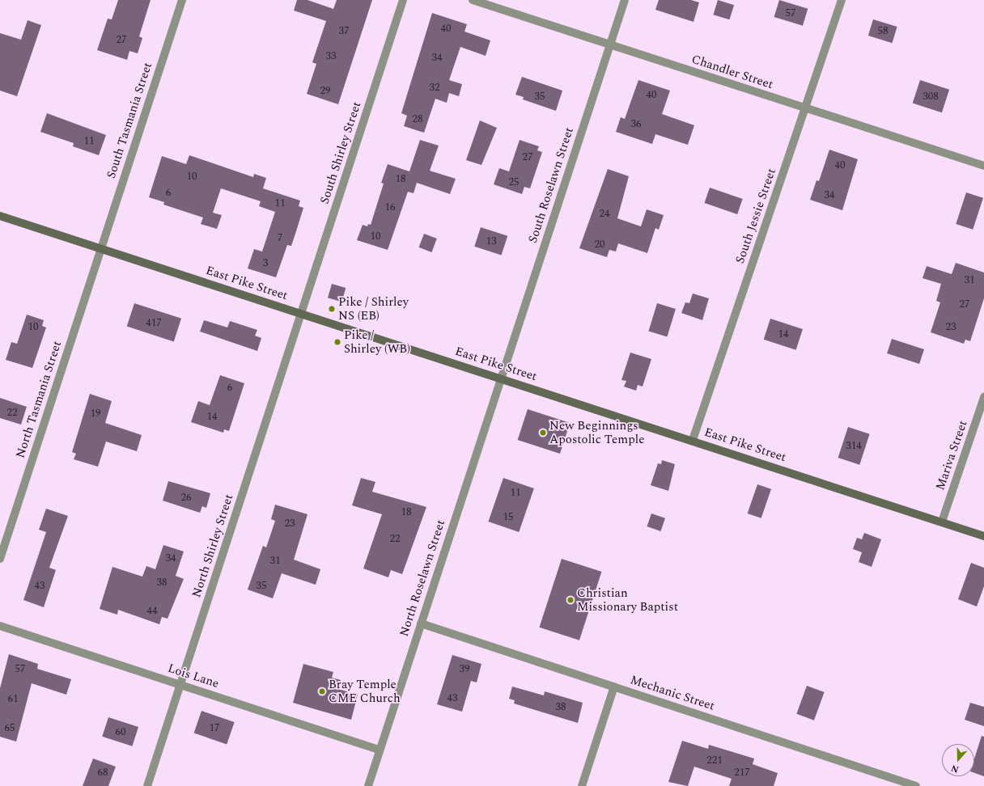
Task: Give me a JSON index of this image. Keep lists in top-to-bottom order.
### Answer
{
  "streets": {
    "street": [
      "Chandler Street",
      "South Tasmania Street",
      "South Shirley Street",
      "South Roselawn Street",
      "South Jessie Street",
      "East Pike Street",
      "North Tasmania Street",
      "Mariva Street",
      "North Shirley Street",
      "North Roselawn Street",
      "Lois Lane",
      "Mechanic Street"
    ]
  },
  "crossings": [
    ["Chandler Street", "South Roselawn Street"],
    ["Chandler Street", "South Jessie Street"],
    ["South Tasmania Street", "East Pike Street"],
    ["South Tasmania Street", "North Tasmania Street"],
    ["South Shirley Street", "East Pike Street"],
    ["South Shirley Street", "North Shirley Street"],
    ["South Roselawn Street", "East Pike Street"],
    ["South Roselawn Street", "North Roselawn Street"],
    ["South Jessie Street", "East Pike Street"],
    ["East Pike Street", "North Tasmania Street"],
    ["East Pike Street", "Mariva Street"],
    ["East Pike Street", "North Shirley Street"],
    ["East Pike Street", "North Roselawn Street"],
    ["North Shirley Street", "Lois Lane"],
    ["North Roselawn Street", "Lois Lane"],
    ["North Roselawn Street", "Mechanic Street"]
  ],
  "places": [
    "Pike / Shirley NS (EB)",
    "Pike / Shirley (WB)",
    "New Beginnings Apostolic Temple",
    "Christian Missionary Baptist",
    "Bray Temple CME Church"
  ],
  "house_numbers": [
    "57",
    "40",
    "37",
    "58",
    "27",
    "33",
    "34",
    "32",
    "29",
    "40",
    "35",
    "308",
    "28",
    "36",
    "11",
    "27",
    "40",
    "10",
    "18",
    "25",
    "6",
    "34",
    "11",
    "16",
    "24",
    "10",
    "7",
    "13",
    "20",
    "3",
    "31",
    "27",
    "417",
    "10",
    "23",
    "14",
    "6",
    "22",
    "19",
    "14",
    "314",
    "11",
    "26",
    "18",
    "15",
    "23",
    "22",
    "34",
    "31",
    "38",
    "43",
    "35",
    "44",
    "57",
    "39",
    "43",
    "61",
    "38",
    "65",
    "17",
    "60",
    "221",
    "68",
    "217"
  ],
  "north": "bottom"
}
